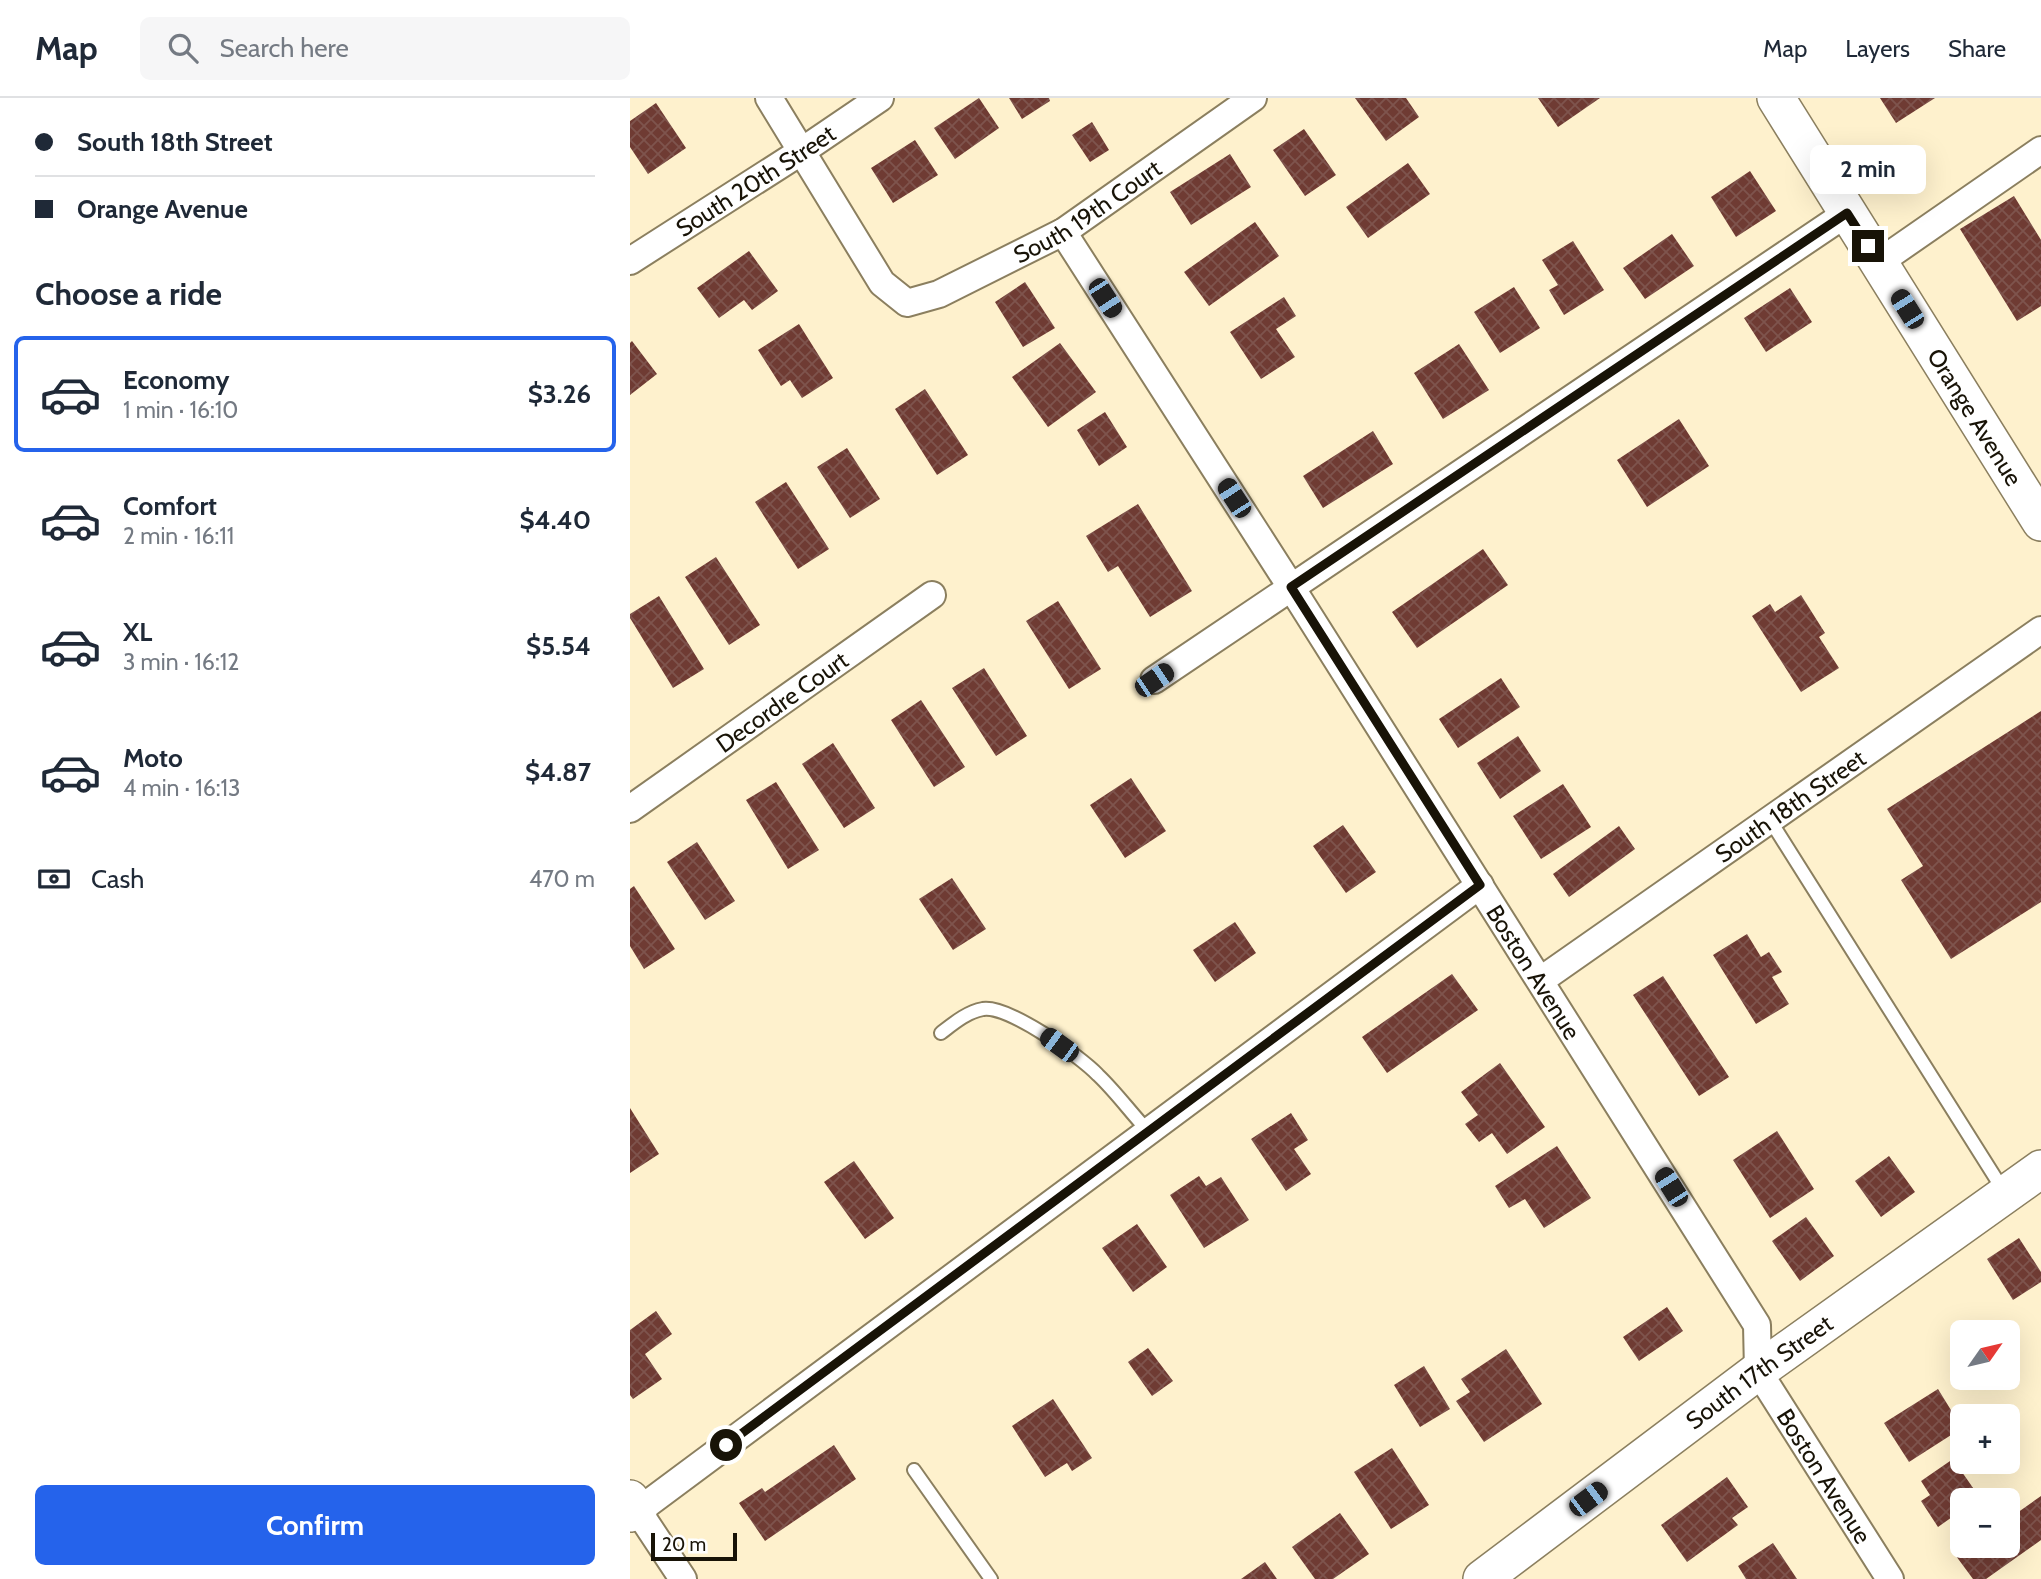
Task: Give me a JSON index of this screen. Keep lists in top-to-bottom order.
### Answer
{
  "streets": {
    "street": [
      "South 20th Street",
      "South 19th Court",
      "Orange Avenue",
      "Decordre Court",
      "South 18th Street",
      "Boston Avenue",
      "South 17th Street"
    ]
  },
  "crossings": [
    ["South 20th Street", "South 19th Court"],
    ["South 19th Court", "Boston Avenue"],
    ["South 18th Street", "Boston Avenue"],
    ["Boston Avenue", "South 17th Street"]
  ],
  "scale_bar": "20 m",
  "north": "top right",
  "page": {
    "header": "Map",
    "search": "Search here",
    "nav": ["Map", "Layers", "Share"],
    "banner": ["South 18th Street", "Orange Avenue"],
    "bubble": "2 min",
    "heading": "Choose a ride",
    "list": [
      {
        "name": "Economy",
        "note": "1 min · 16:10",
        "value": "$3.26"
      },
      {
        "name": "Comfort",
        "note": "2 min · 16:11",
        "value": "$4.40"
      },
      {
        "name": "XL",
        "note": "3 min · 16:12",
        "value": "$5.54"
      },
      {
        "name": "Moto",
        "note": "4 min · 16:13",
        "value": "$4.87"
      }
    ],
    "pay": ["Cash", "470 m"],
    "map_buttons": ["+", "−"],
    "buttons": "Confirm",
    "scale": "20 m"
  }
}
